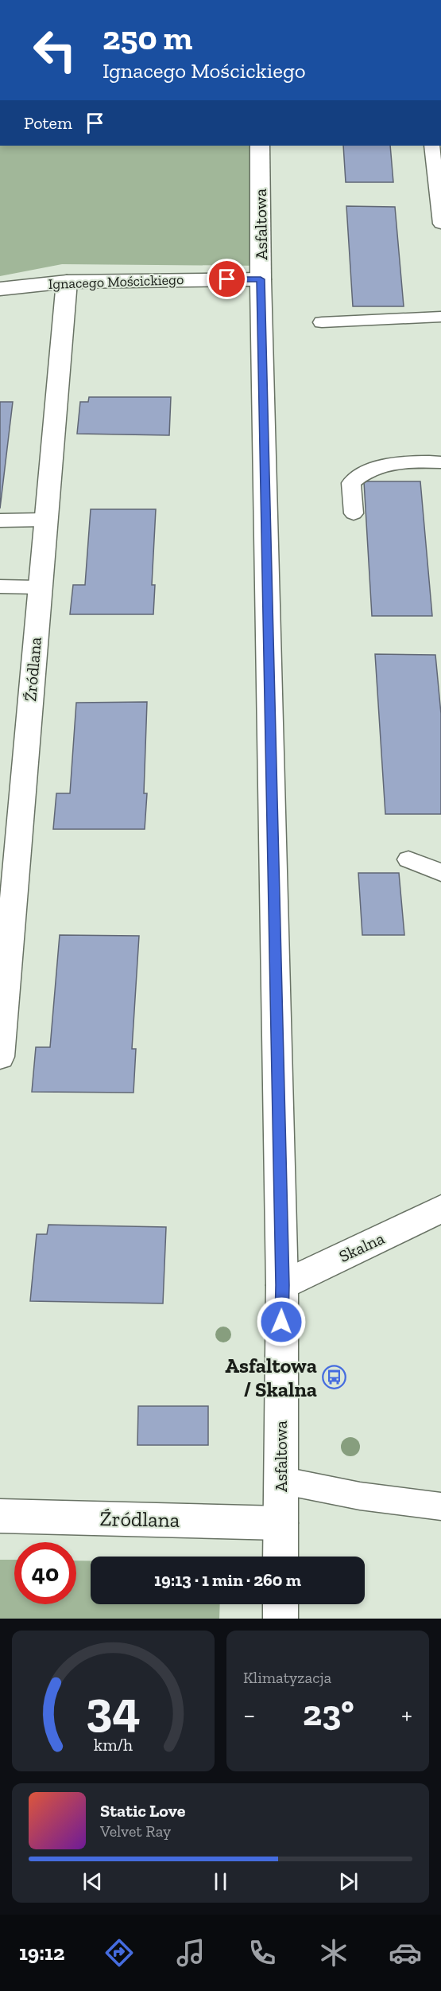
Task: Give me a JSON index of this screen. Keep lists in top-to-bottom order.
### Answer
{
  "streets": {
    "street": [
      "Asfaltowa",
      "Ignacego Mościckiego",
      "Źródlana",
      "Skalna"
    ]
  },
  "crossings": [
    ["Asfaltowa", "Ignacego Mościckiego"],
    ["Asfaltowa", "Źródlana"],
    ["Asfaltowa", "Skalna"],
    ["Ignacego Mościckiego", "Źródlana"]
  ],
  "places": {
    "bus stop": ["Asfaltowa / Skalna"]
  },
  "page": {
    "turn": ["250 m", "Ignacego Mościckiego"],
    "then": "Potem",
    "limit": "40",
    "trip": "19:13 · 1 min · 260 m",
    "tile": "Klimatyzacja",
    "heat": ["−", "23°", "+"],
    "song": ["Static Love", "Velvet Ray"],
    "tabs": "19:12",
    "gauge": ["34", "km/h"]
  }
}
